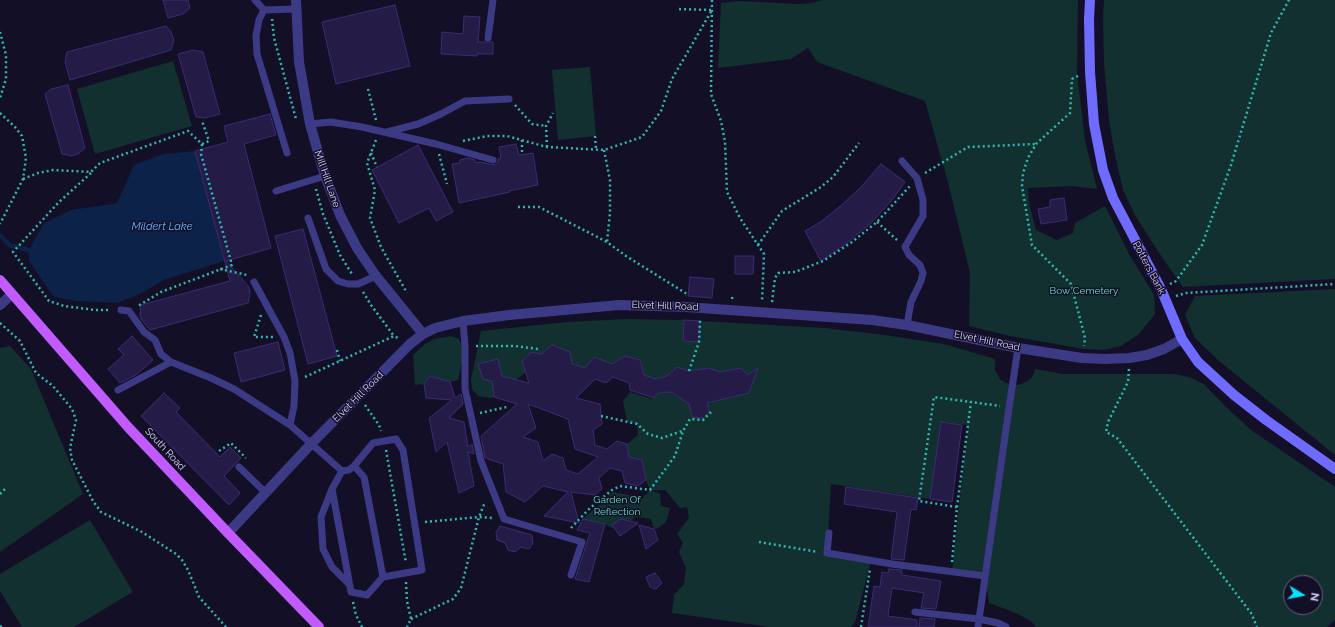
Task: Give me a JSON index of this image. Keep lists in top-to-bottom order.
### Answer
{
  "streets": {
    "main road": ["South Road"],
    "street": ["Mill Hill Lane", "Potters Bank", "Elvet Hill Road"]
  },
  "crossings": [
    ["Mill Hill Lane", "Elvet Hill Road"],
    ["Potters Bank", "Elvet Hill Road"],
    ["Elvet Hill Road", "South Road"]
  ],
  "water": ["Mildert Lake"],
  "parks": ["Bow Cemetery", "Garden Of Reflection"],
  "north": "right"
}
